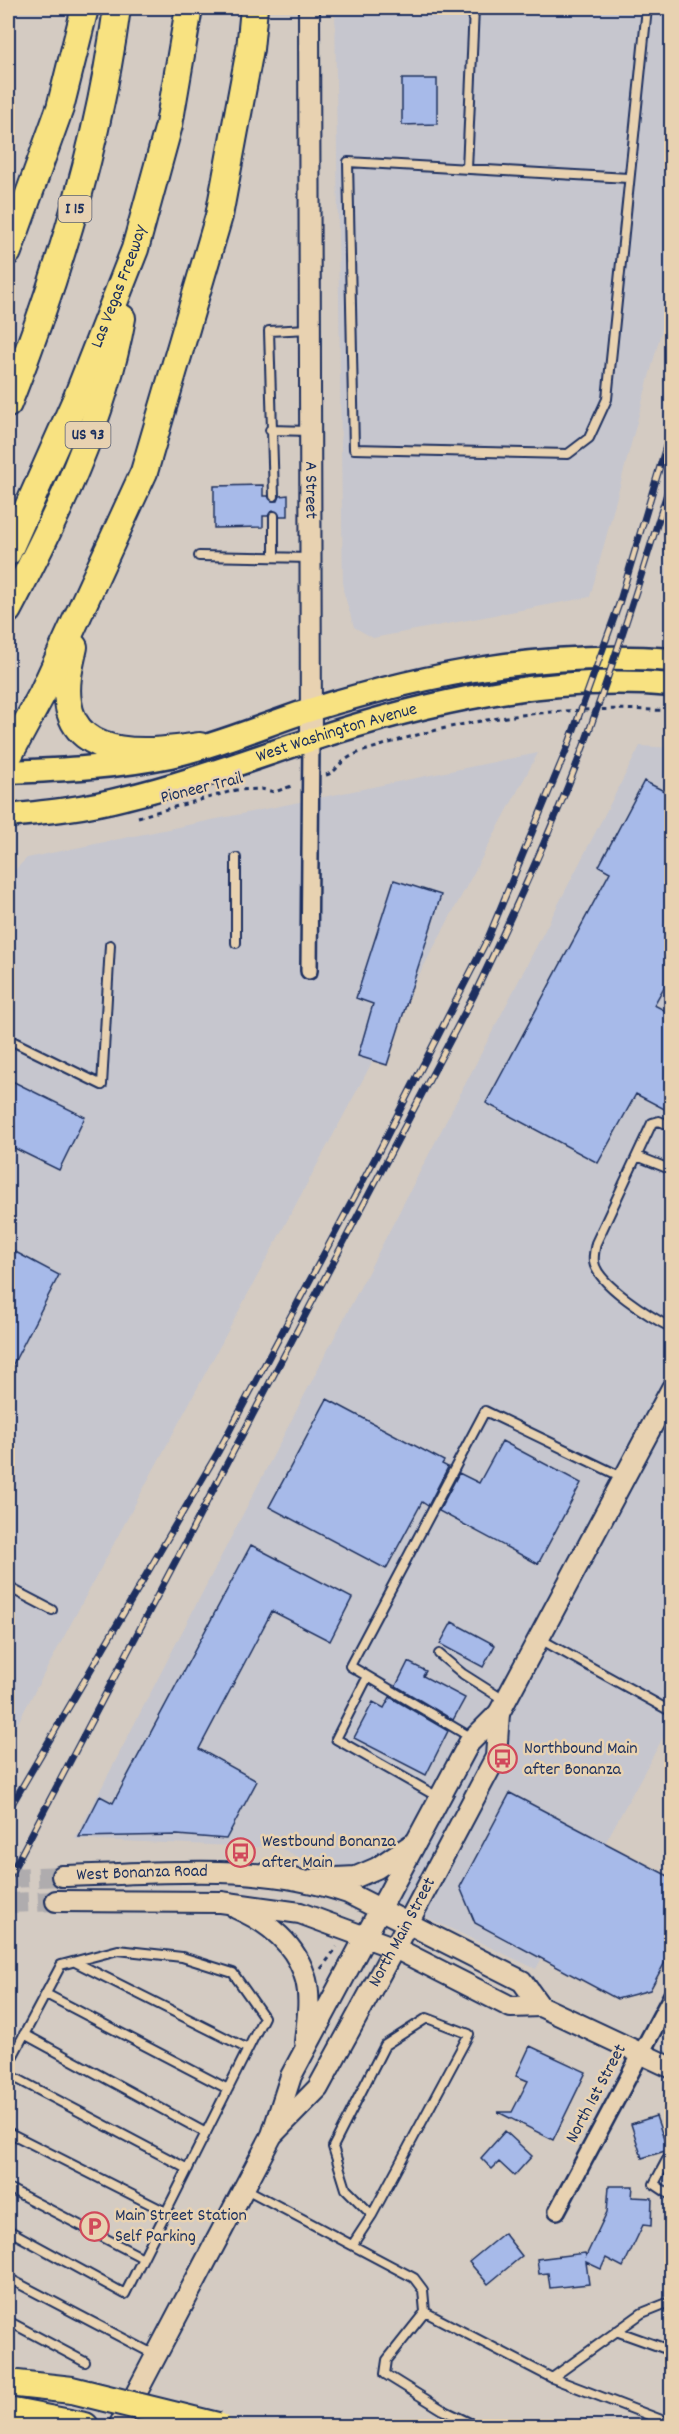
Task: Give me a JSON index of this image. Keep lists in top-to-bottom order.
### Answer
{
  "streets": {
    "highway": ["I 15", "Las Vegas Freeway", "US 93"],
    "main road": [
      "A Street",
      "West Washington Avenue",
      "West Bonanza Road",
      "North Main Street"
    ],
    "street": ["North 1st Street"],
    "path": ["Pioneer Trail"]
  },
  "crossings": [
    ["Las Vegas Freeway", "US 93"],
    ["A Street", "West Washington Avenue"],
    ["A Street", "Pioneer Trail"],
    ["West Bonanza Road", "North Main Street"]
  ],
  "places": {
    "bus stop": ["Northbound Main after Bonanza", "Westbound Bonanza after Main"],
    "parking": ["Main Street Station Self Parking"]
  }
}
